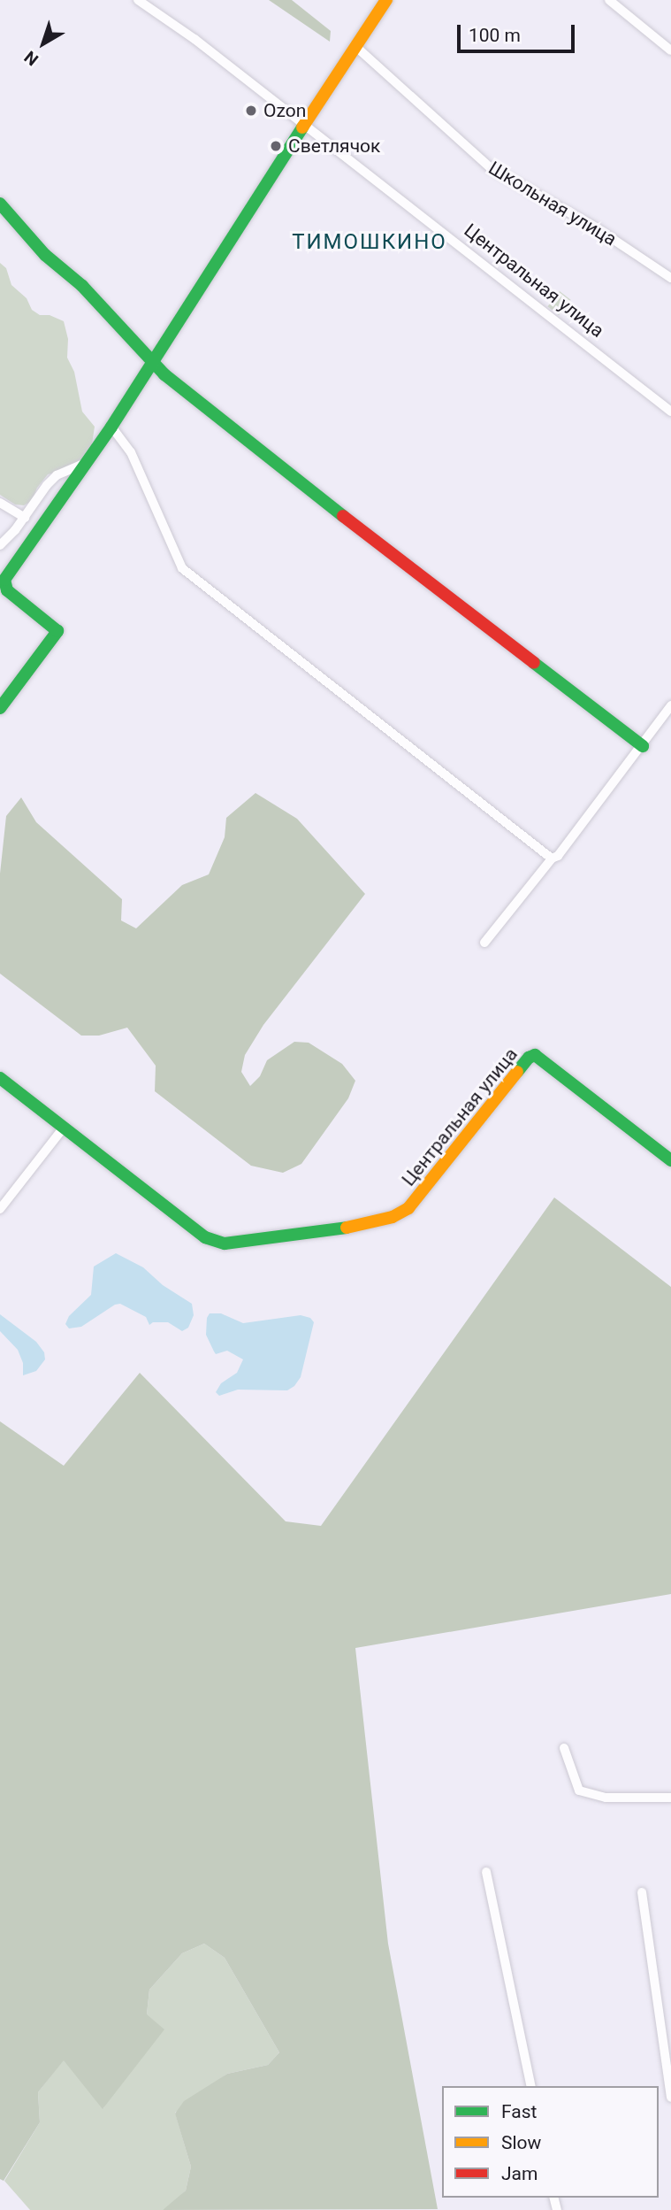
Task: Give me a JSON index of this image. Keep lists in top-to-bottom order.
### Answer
{
  "streets": {
    "street": ["Школьная улица", "Центральная улица"]
  },
  "districts": ["ТИМОШКИНО"],
  "places": ["Ozon", "Светлячок"],
  "legend": ["Fast", "Slow", "Jam"],
  "scale_bar": "100 m",
  "north": "bottom left"
}
